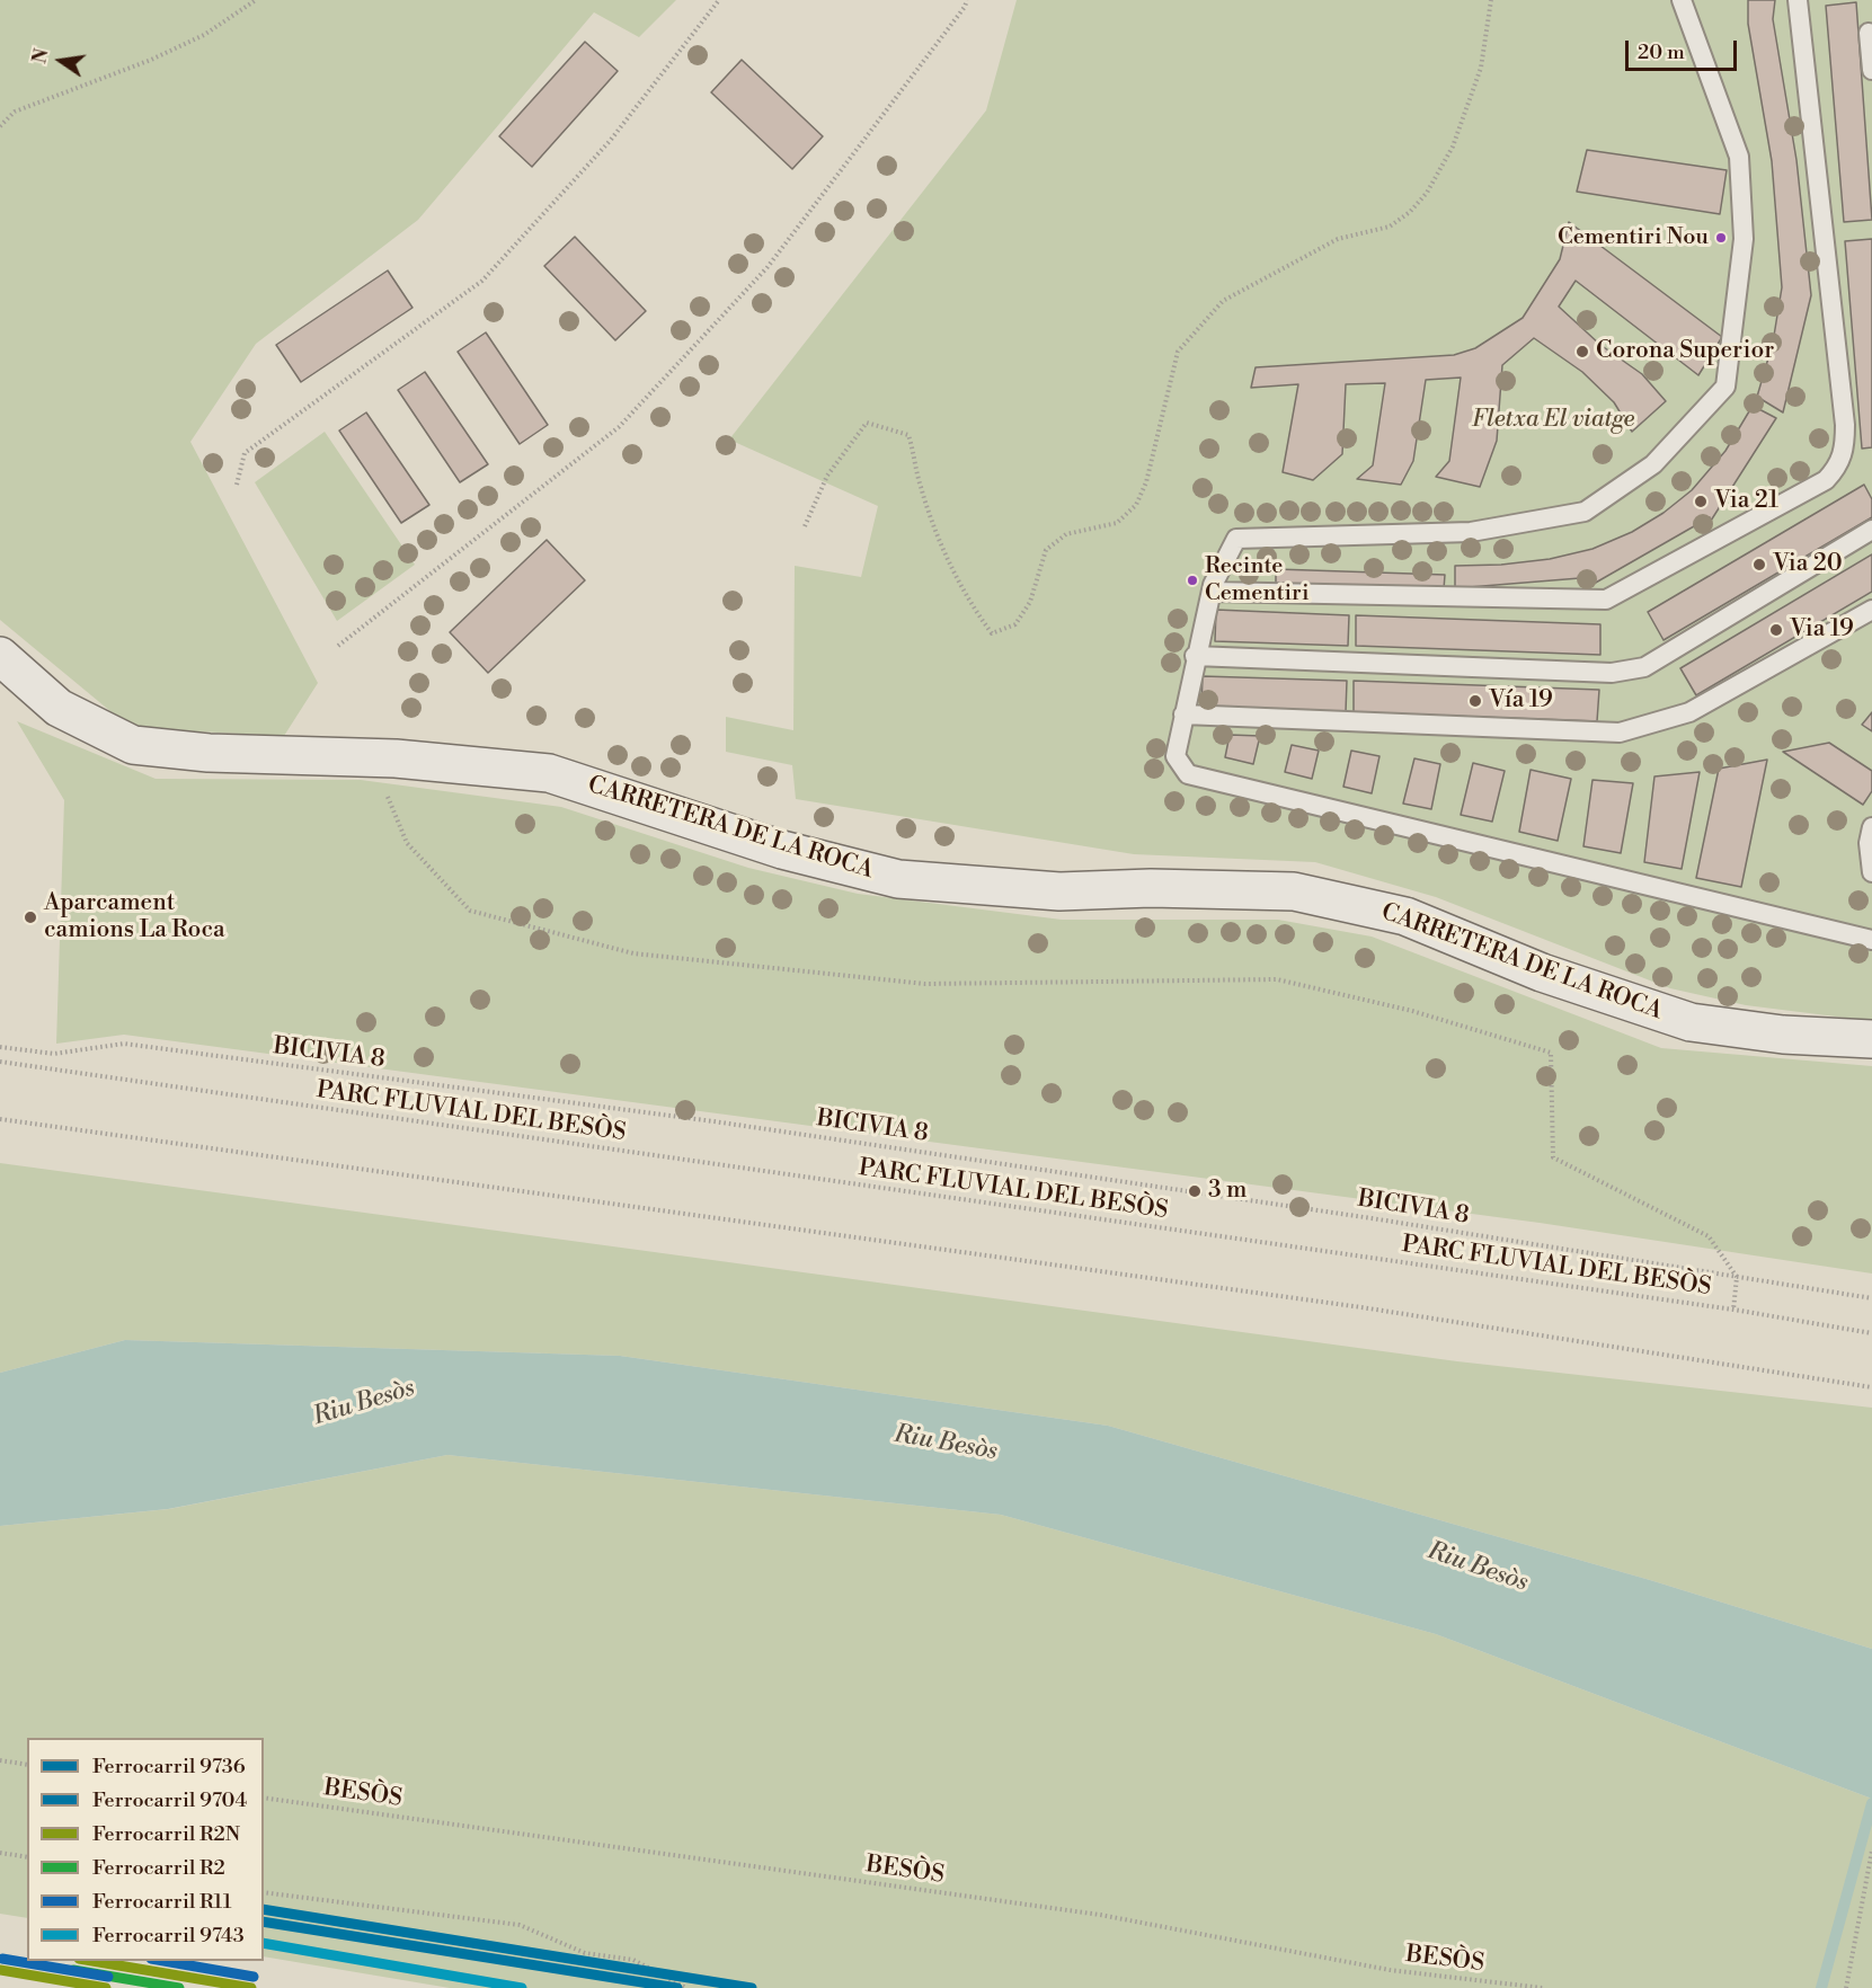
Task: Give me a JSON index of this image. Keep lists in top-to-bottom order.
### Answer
{
  "streets": {
    "street": ["CARRETERA DE LA ROCA"],
    "path": ["BICIVIA 8", "PARC FLUVIAL DEL BESÒS", "BESÒS"]
  },
  "crossings": [
    ["BICIVIA 8", "PARC FLUVIAL DEL BESÒS"]
  ],
  "water": ["Riu Besòs"],
  "parks": ["Fletxa El viatge"],
  "places": [
    "Cementiri Nou",
    "Corona Superior",
    "Via 21",
    "Via 20",
    "Recinte Cementiri",
    "Via 19",
    "Vía 19",
    "Aparcament camions La Roca",
    "3 m"
  ],
  "lines": [
    "rail line 9736",
    "rail line 9704",
    "rail line 9743",
    "rail line R11",
    "rail line R2N",
    "rail line R2"
  ],
  "legend": [
    "Ferrocarril 9736",
    "Ferrocarril 9704",
    "Ferrocarril R2N",
    "Ferrocarril R2",
    "Ferrocarril R11",
    "Ferrocarril 9743"
  ],
  "scale_bar": "20 m",
  "north": "left"
}
